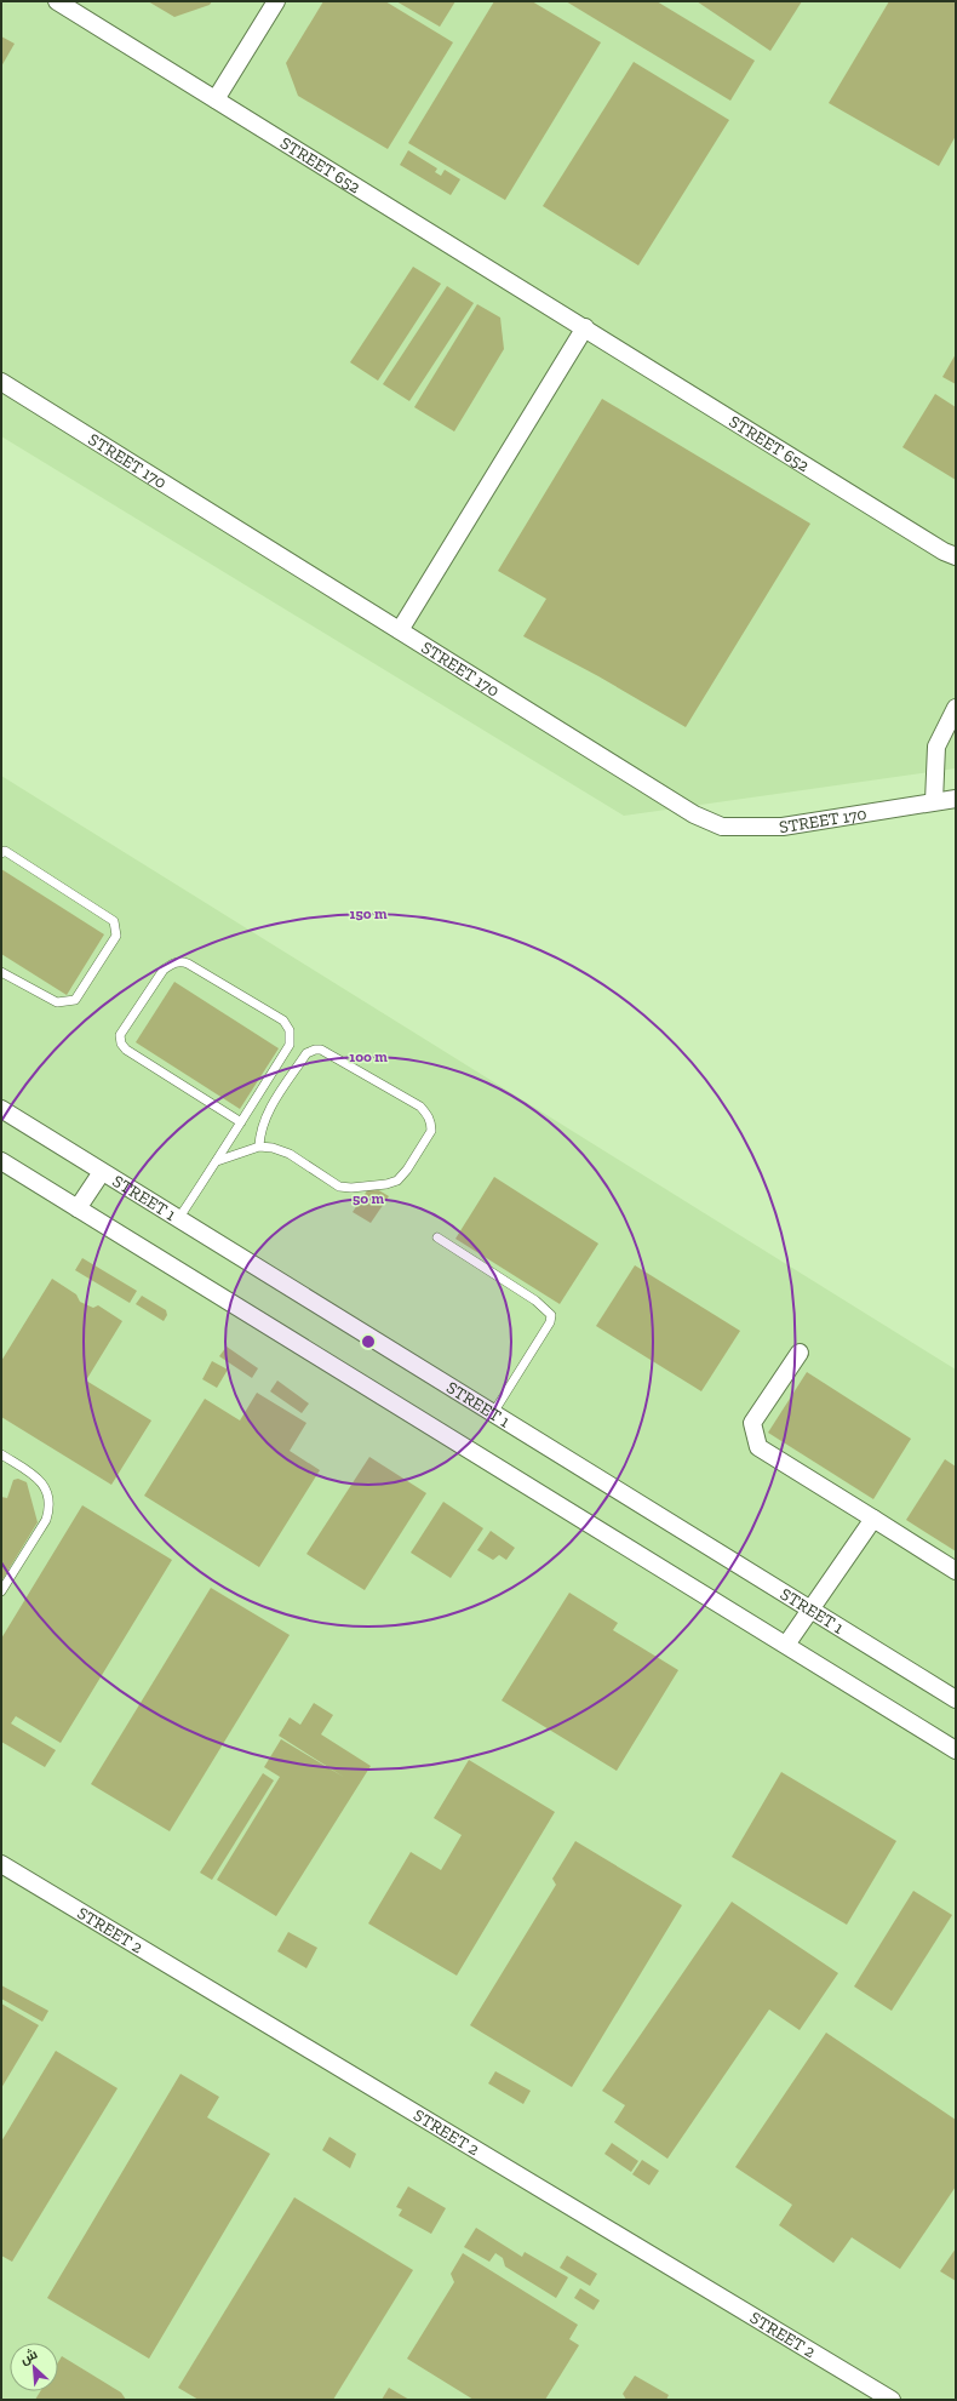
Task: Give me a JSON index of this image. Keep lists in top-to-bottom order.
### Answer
{
  "streets": {
    "street": [
      "STREET 652",
      "STREET 170",
      "STREET 1",
      "STREET 2"
    ]
  },
  "north": "top left",
  "rings": ["150 m", "100 m", "50 m"]
}
